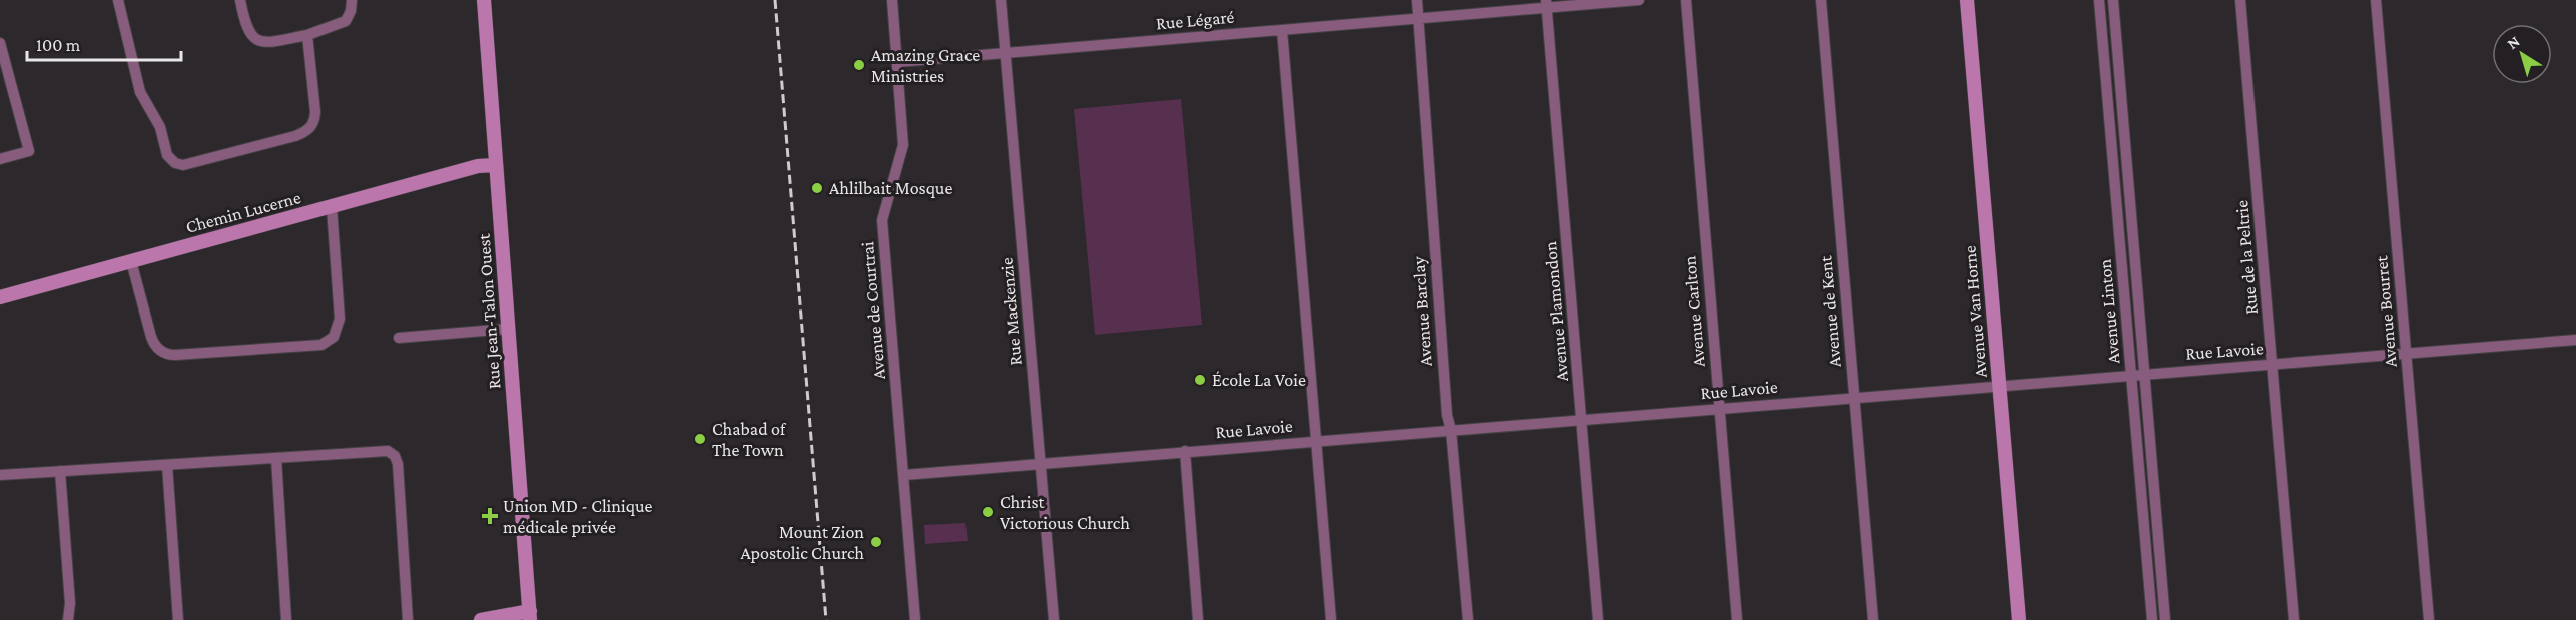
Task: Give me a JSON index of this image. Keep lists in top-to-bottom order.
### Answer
{
  "streets": {
    "main road": ["Chemin Lucerne", "Rue Jean-Talon Ouest", "Avenue Van Horne"],
    "street": [
      "Rue Légaré",
      "Rue de la Peltrie",
      "Avenue de Courtrai",
      "Rue Mackenzie",
      "Avenue Barclay",
      "Avenue Plamondon",
      "Avenue Carlton",
      "Avenue de Kent",
      "Avenue Linton",
      "Avenue Bourret",
      "Rue Lavoie"
    ]
  },
  "crossings": [
    ["Rue Légaré", "Avenue de Courtrai"],
    ["Rue Légaré", "Rue Mackenzie"],
    ["Rue Légaré", "Avenue Barclay"],
    ["Rue Légaré", "Avenue Plamondon"],
    ["Chemin Lucerne", "Rue Jean-Talon Ouest"],
    ["Rue de la Peltrie", "Rue Lavoie"],
    ["Avenue de Courtrai", "Rue Lavoie"],
    ["Rue Mackenzie", "Rue Lavoie"],
    ["Avenue Barclay", "Rue Lavoie"],
    ["Avenue Plamondon", "Rue Lavoie"],
    ["Avenue Carlton", "Rue Lavoie"],
    ["Avenue de Kent", "Rue Lavoie"],
    ["Avenue Van Horne", "Rue Lavoie"],
    ["Avenue Linton", "Rue Lavoie"],
    ["Avenue Bourret", "Rue Lavoie"]
  ],
  "places": {
    "other": [
      "Amazing Grace Ministries",
      "Ahlilbait Mosque",
      "École La Voie",
      "Chabad of The Town",
      "Christ Victorious Church",
      "Mount Zion Apostolic Church"
    ],
    "health": ["Union MD - Clinique médicale privée"]
  },
  "scale_bar": "100 m",
  "north": "top left"
}
